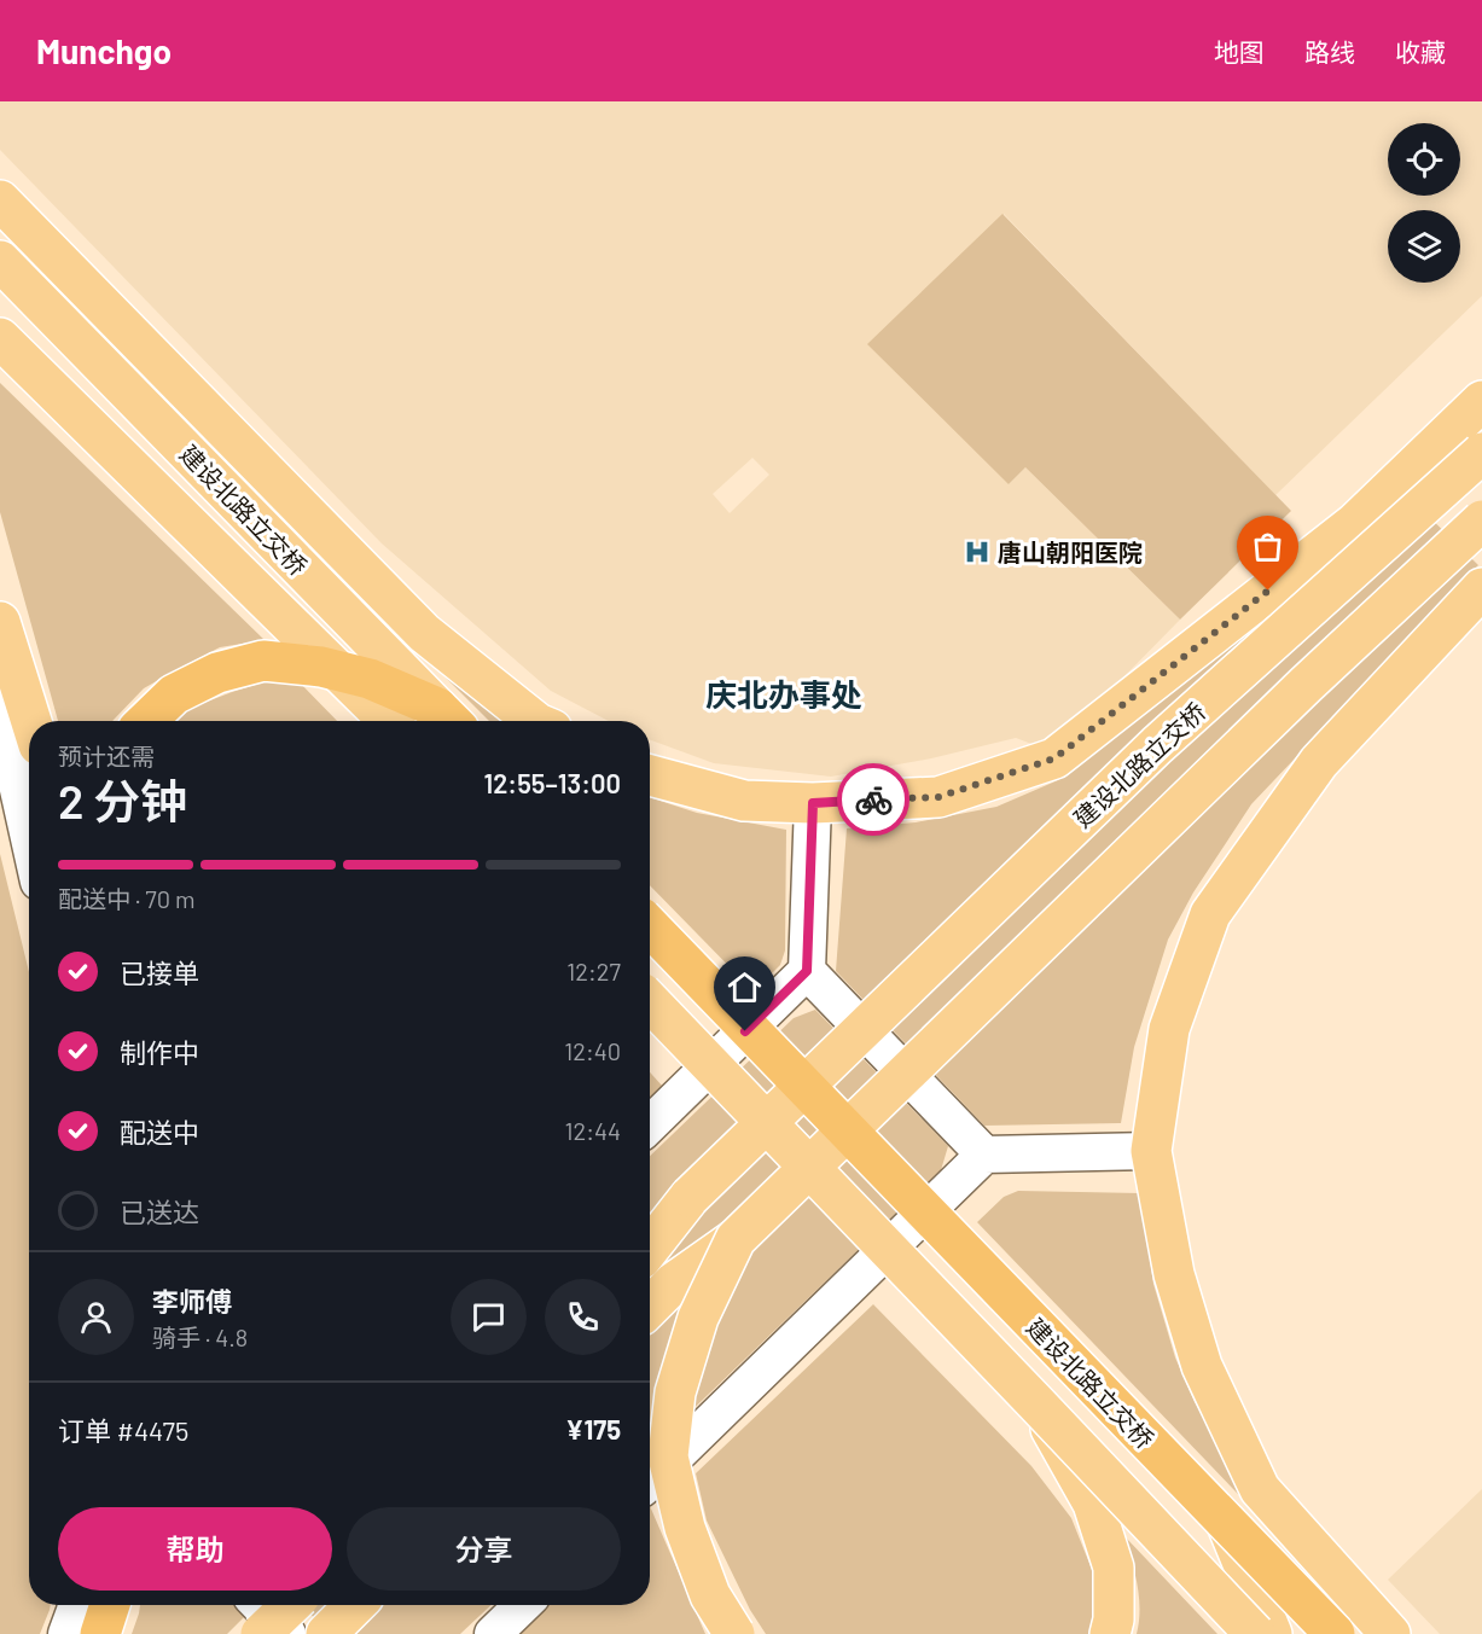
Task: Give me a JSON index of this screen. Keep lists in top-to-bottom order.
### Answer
{
  "streets": {
    "highway": ["建设北路立交桥"]
  },
  "districts": ["庆北办事处"],
  "places": {
    "hospital": ["唐山朝阳医院"]
  },
  "page": {
    "header": "Munchgo",
    "nav": ["地图", "路线", "收藏"],
    "heading": ["2 分钟", "预计还需", "12:55–13:00"],
    "panel": [
      "李师傅",
      "骑手 · 4.8",
      "订单 #4475",
      "¥175"
    ],
    "bar": "配送中 · 70 m",
    "list": [
      ["已接单", "12:27"],
      ["制作中", "12:40"],
      ["配送中", "12:44"],
      "已送达"
    ],
    "buttons": ["帮助", "分享"]
  }
}
